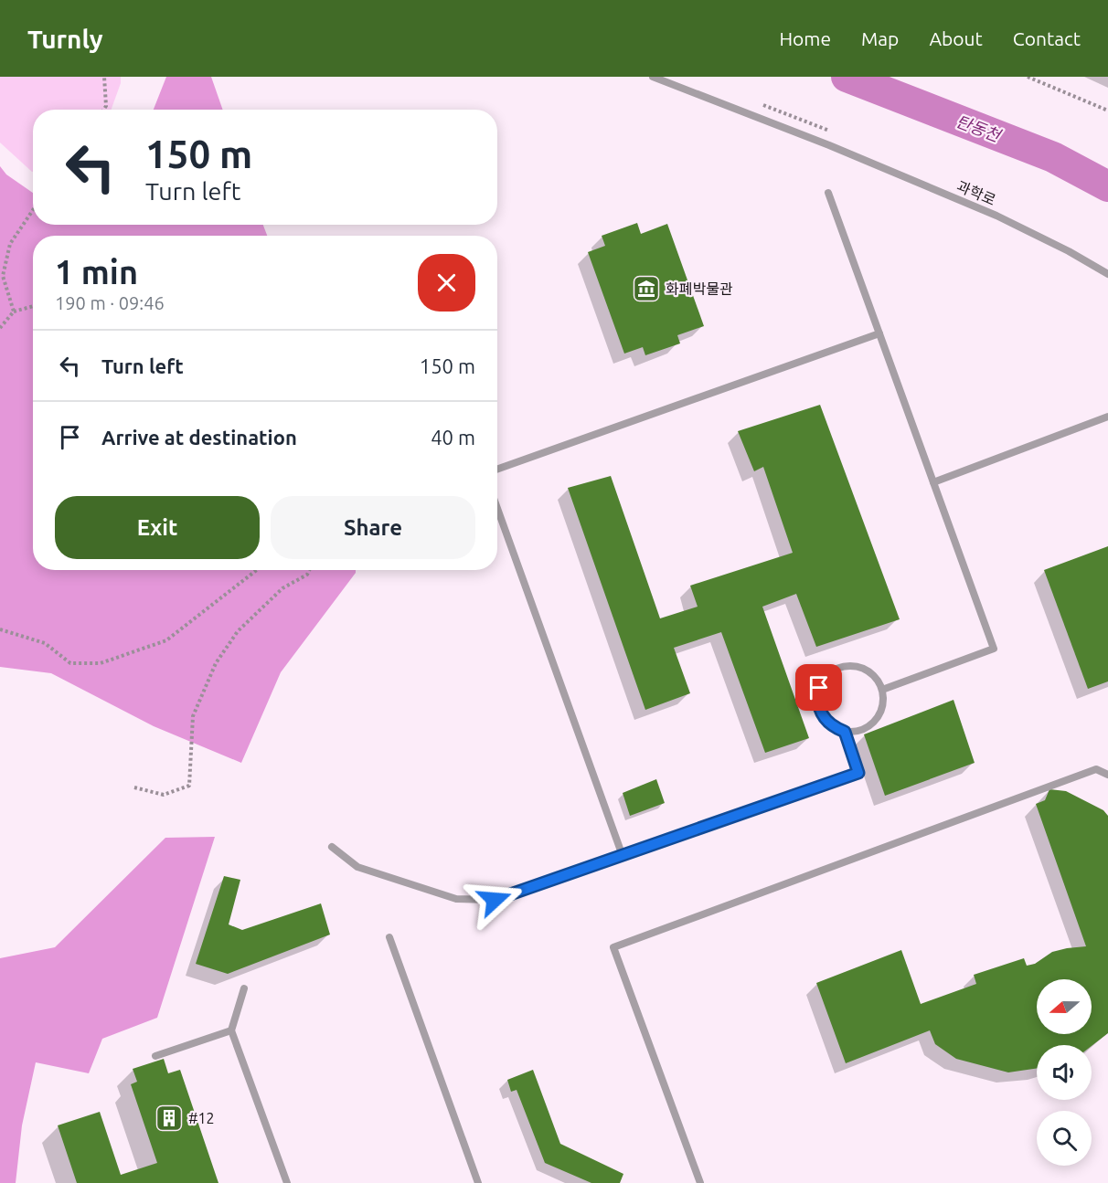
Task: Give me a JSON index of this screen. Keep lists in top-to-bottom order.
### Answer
{
  "streets": {
    "lane": ["과학로"]
  },
  "water": ["탄동천"],
  "places": {
    "museum": ["화폐박물관"],
    "building": ["#12"]
  },
  "north": "left",
  "page": {
    "header": "Turnly",
    "nav": [
      "Home",
      "Map",
      "About",
      "Contact"
    ],
    "turn": ["150 m", "Turn left"],
    "heading": ["1 min", "190 m · 09:46"],
    "list": [
      {
        "name": "Turn left",
        "value": "150 m"
      },
      {
        "name": "Arrive at destination",
        "value": "40 m"
      }
    ],
    "buttons": ["Exit", "Share"]
  }
}
